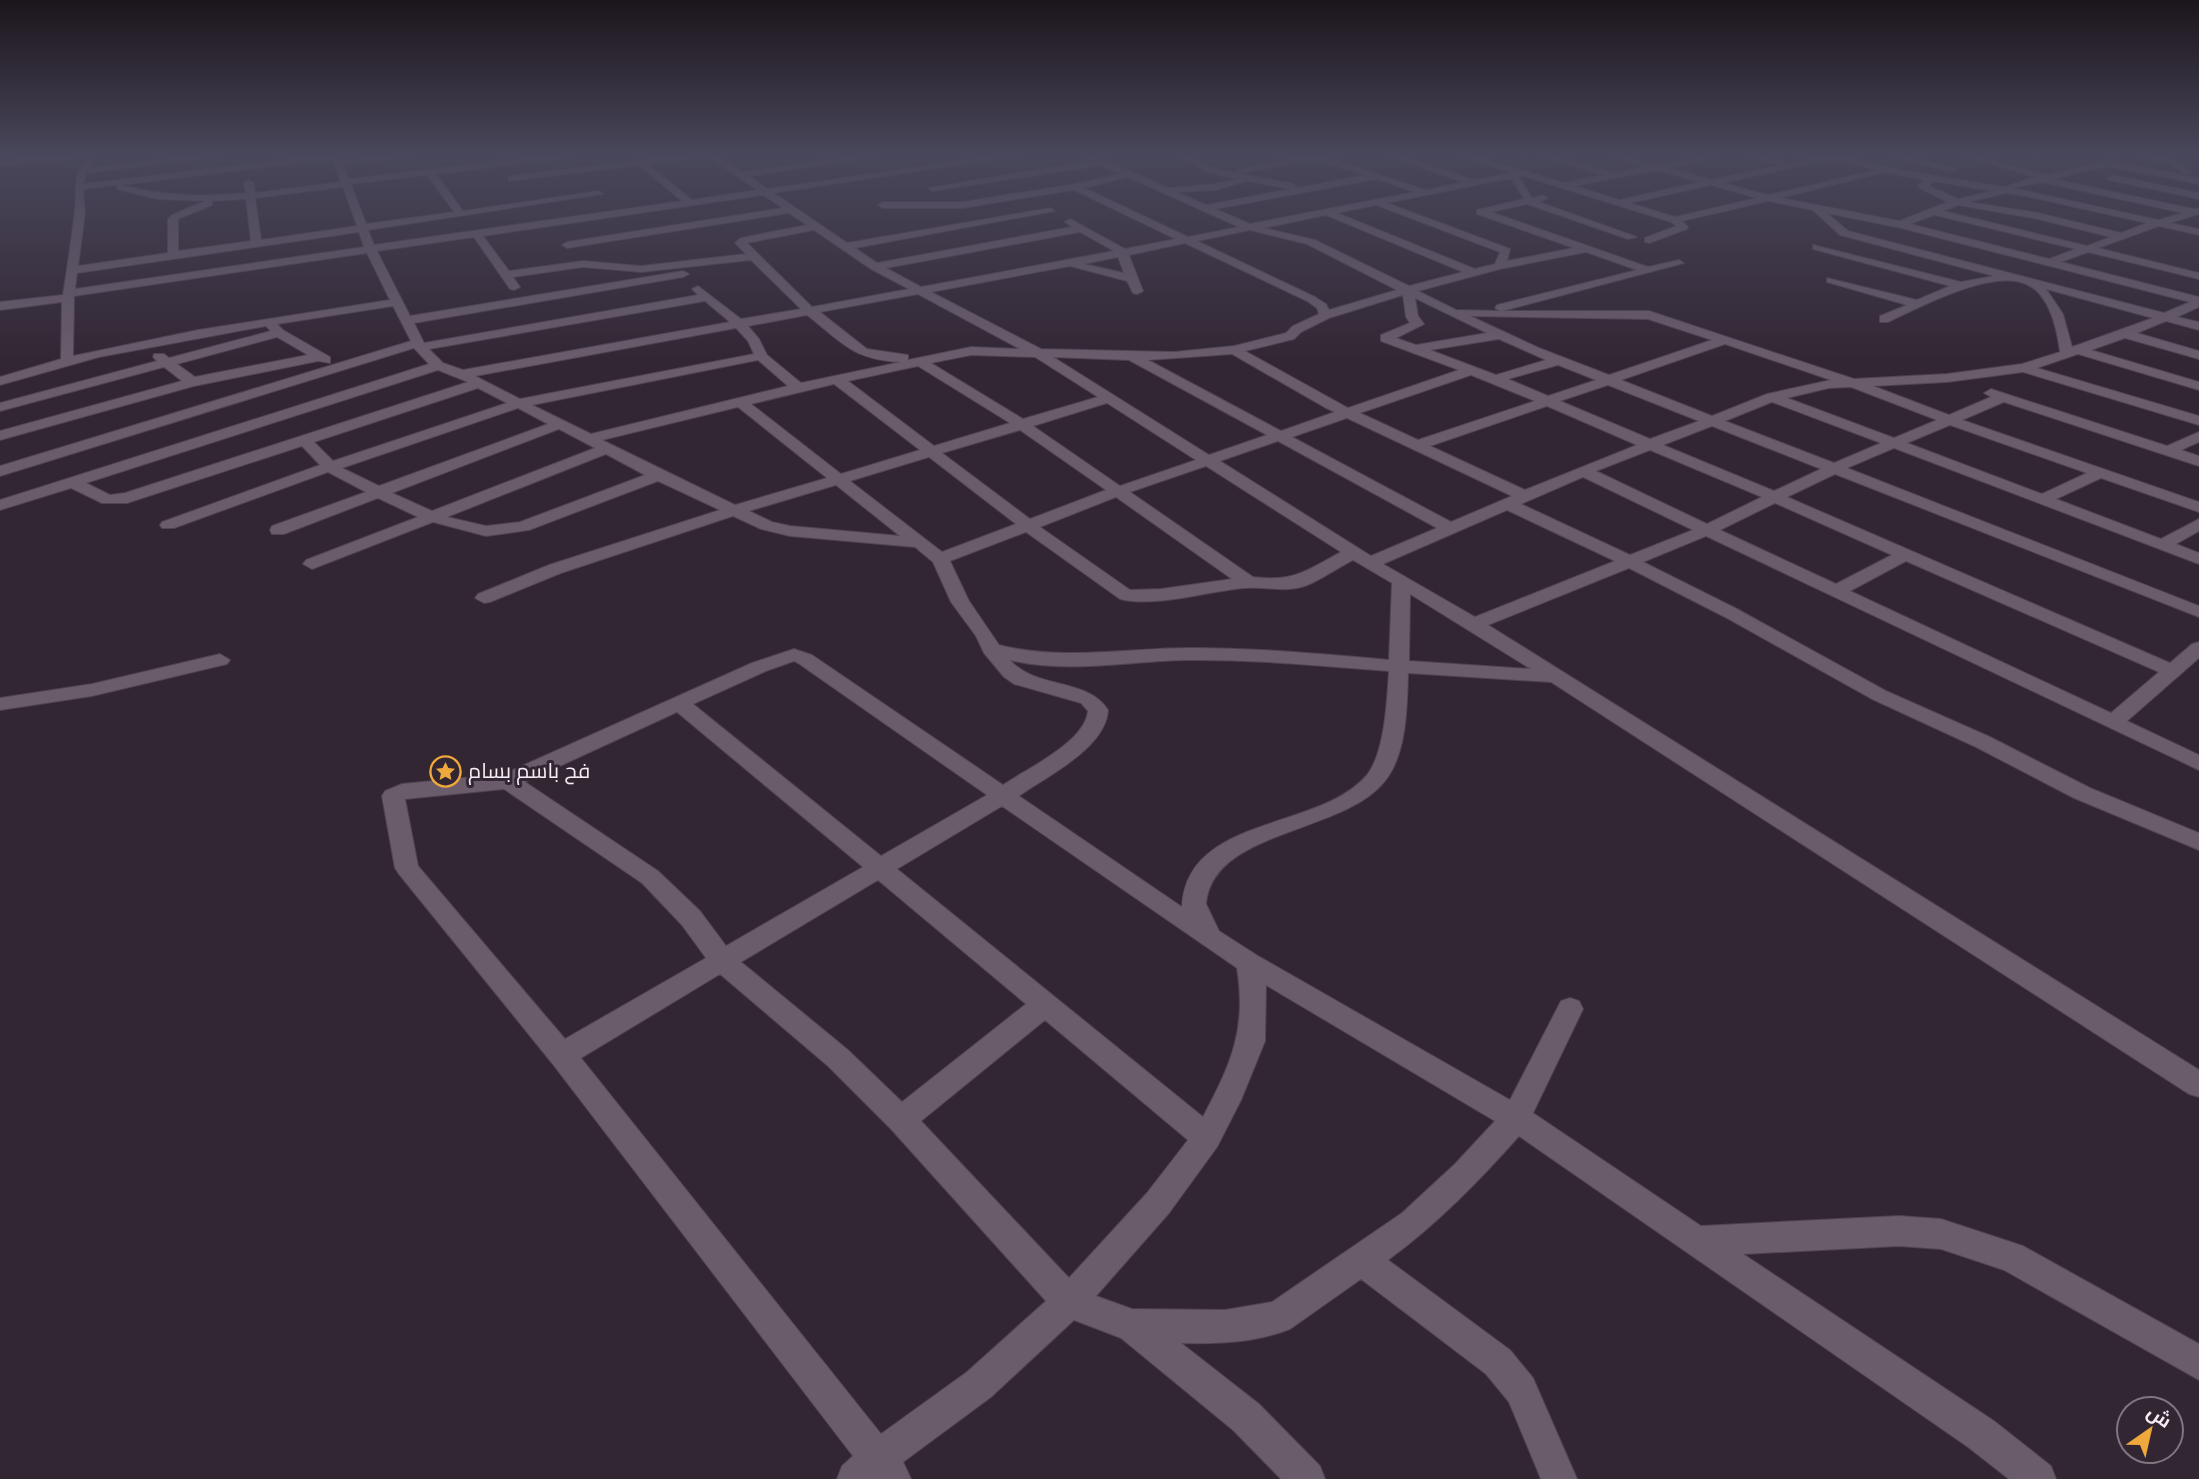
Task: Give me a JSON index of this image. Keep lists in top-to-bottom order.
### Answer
{
  "places": {
    "place": ["فح باسم بسام"]
  },
  "north": "top right"
}
